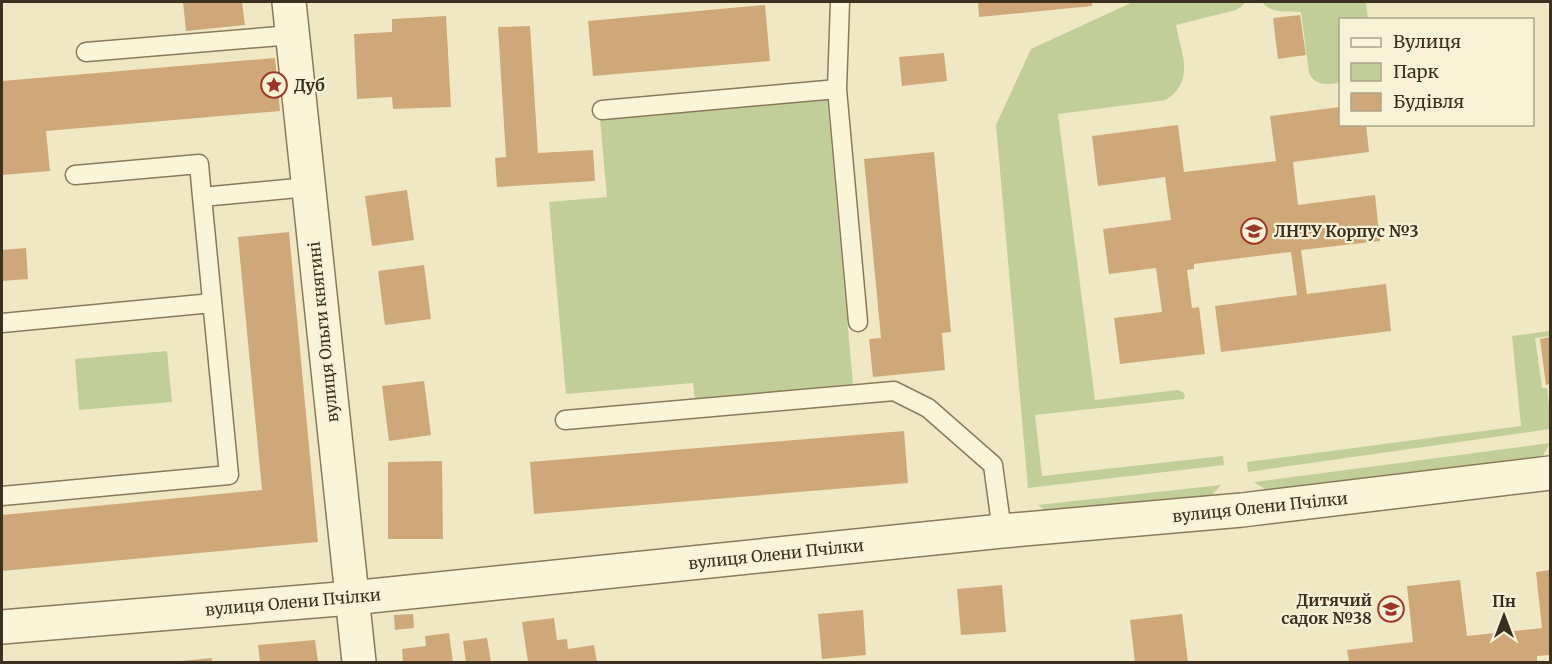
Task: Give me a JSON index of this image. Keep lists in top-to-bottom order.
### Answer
{
  "streets": {
    "street": ["вулиця Ольги княгині", "вулиця Олени Пчілки"]
  },
  "crossings": [
    ["вулиця Ольги княгині", "вулиця Олени Пчілки"]
  ],
  "places": {
    "place": ["Дуб"],
    "school or university": ["ЛНТУ Корпус №3", "Дитячий садок №38"]
  },
  "legend": ["Вулиця", "Парк", "Будівля"],
  "north": "top"
}
